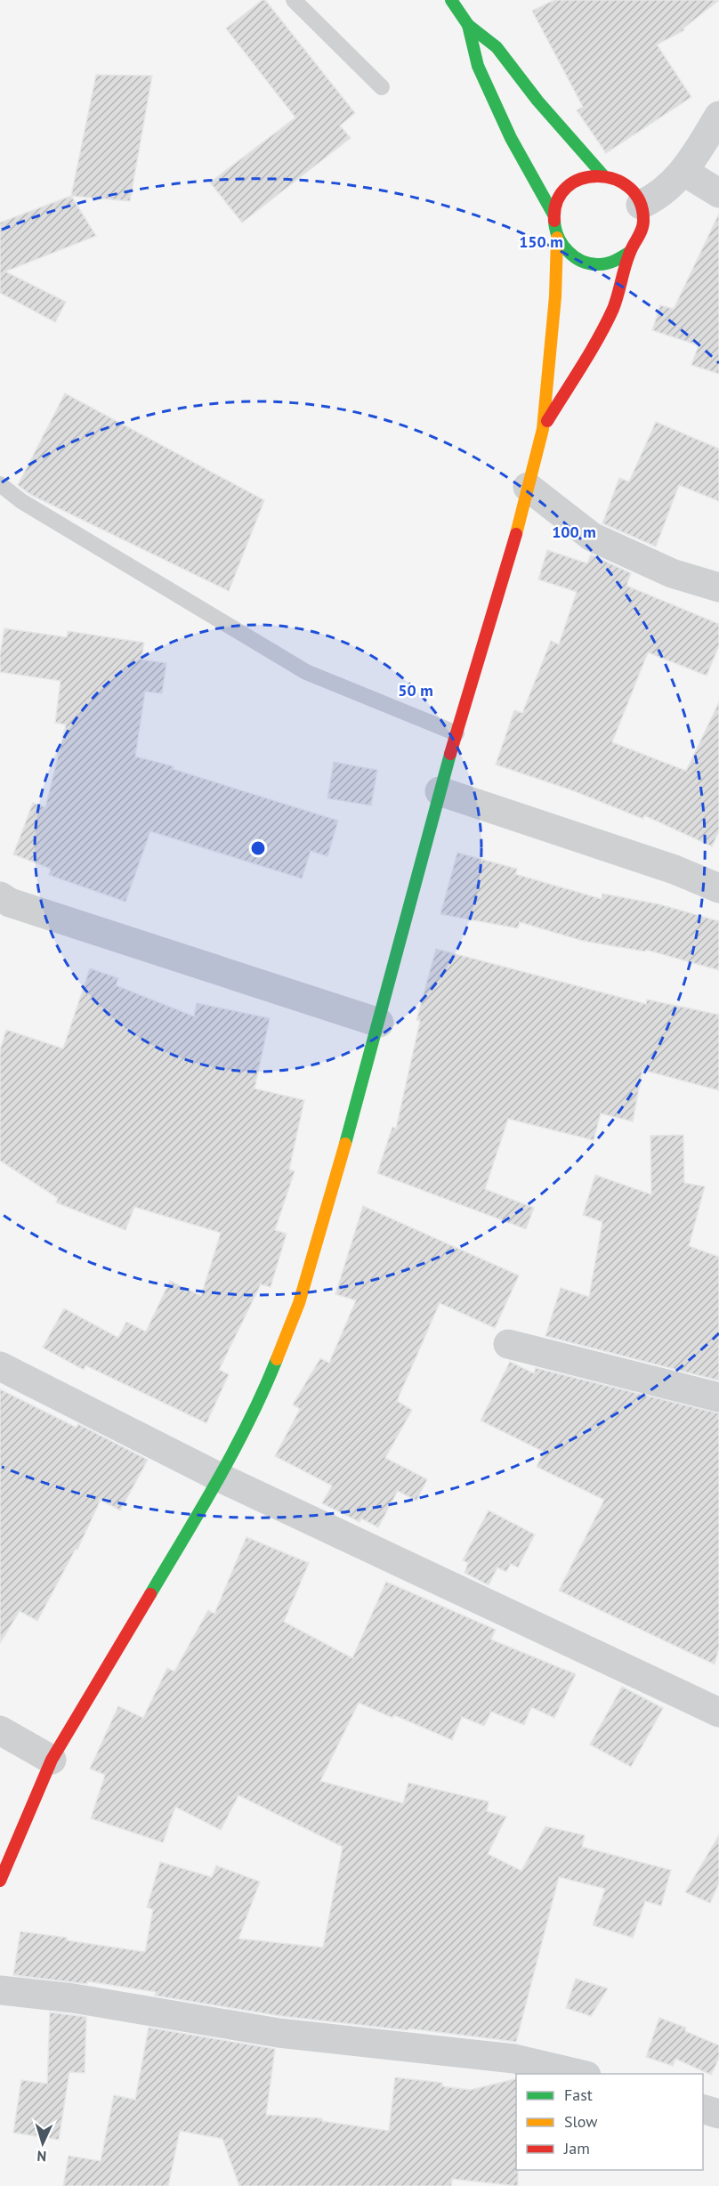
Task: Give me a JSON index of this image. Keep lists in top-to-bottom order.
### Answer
{
  "legend": ["Fast", "Slow", "Jam"],
  "north": "bottom",
  "rings": ["150 m", "100 m", "50 m"]
}
